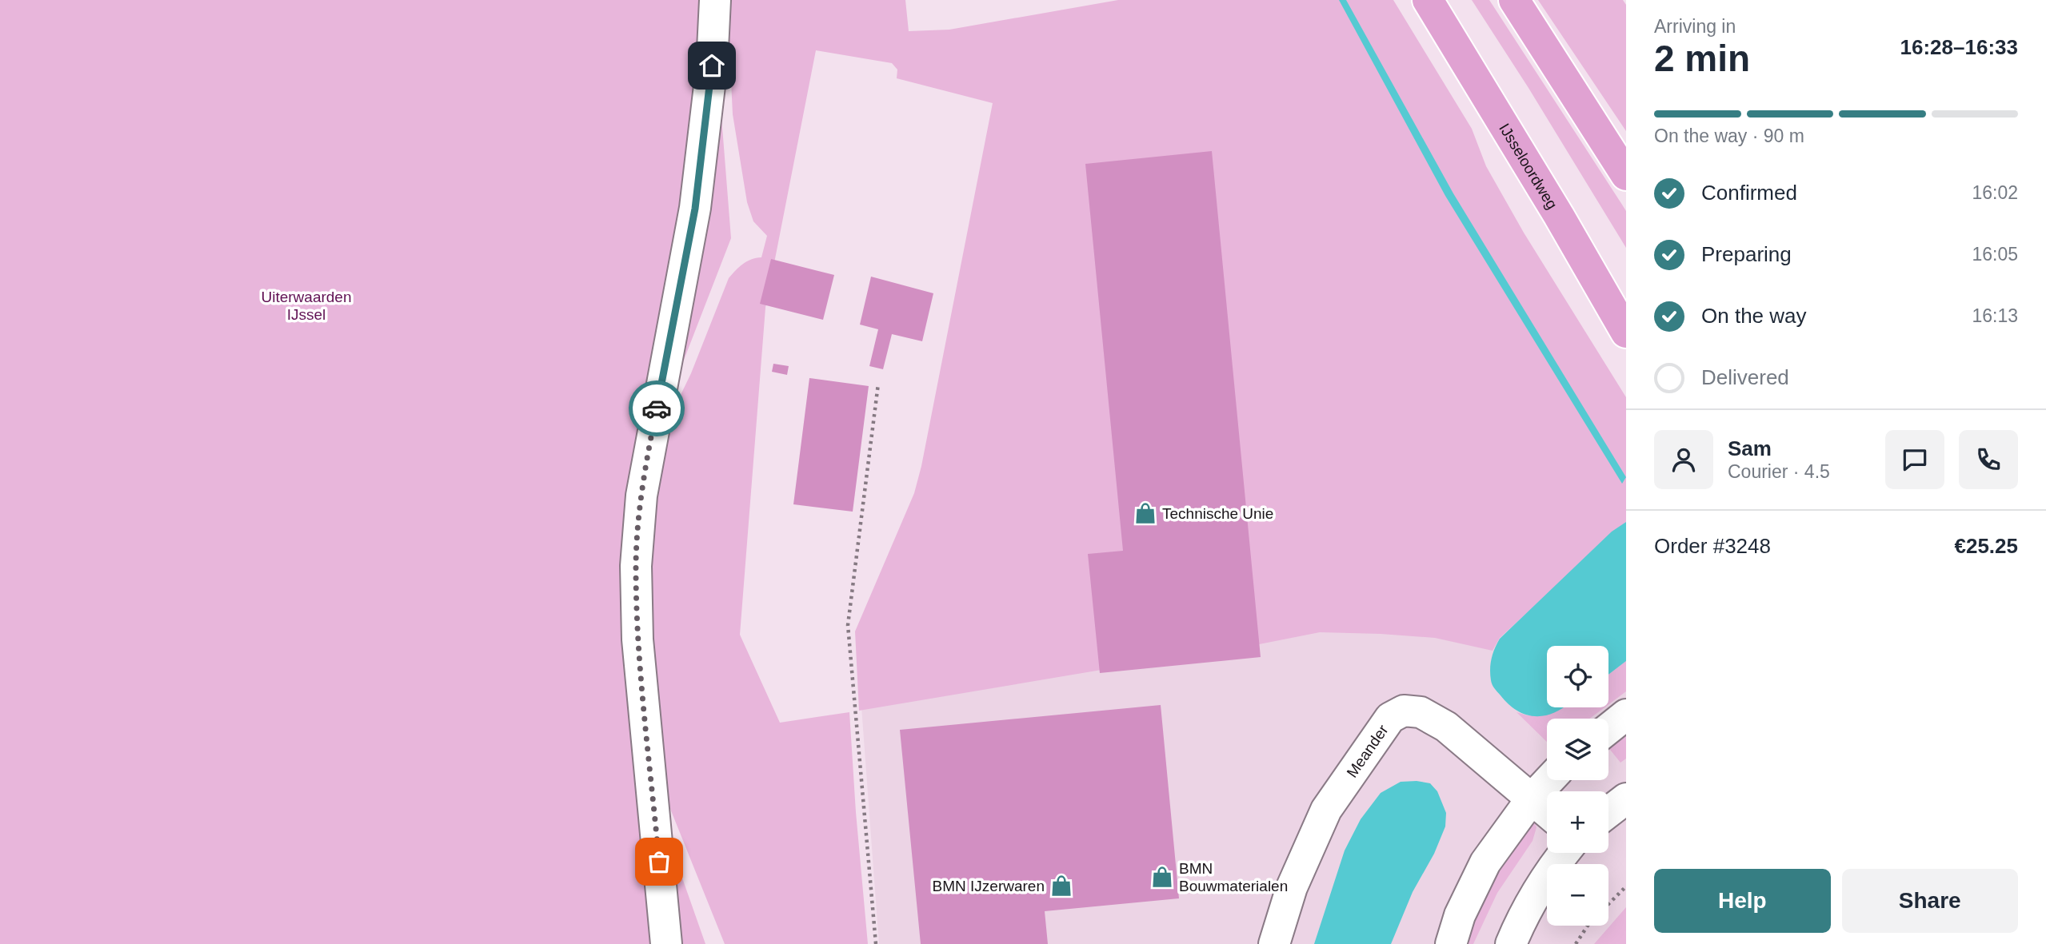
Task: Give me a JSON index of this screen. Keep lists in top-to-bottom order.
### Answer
{
  "streets": {
    "highway": ["IJsseloordweg"],
    "street": ["Meander"]
  },
  "parks": ["Uiterwaarden IJssel"],
  "places": {
    "shop": ["Technische Unie", "BMN Bouwmaterialen", "BMN IJzerwaren"]
  },
  "page": {
    "heading": ["2 min", "Arriving in", "16:28–16:33"],
    "panel": [
      "Sam",
      "Courier · 4.5",
      "Order #3248",
      "€25.25"
    ],
    "bar": "On the way · 90 m",
    "list": [
      ["Confirmed", "16:02"],
      ["Preparing", "16:05"],
      ["On the way", "16:13"],
      "Delivered"
    ],
    "map_buttons": ["+", "−"],
    "buttons": ["Help", "Share"]
  }
}
